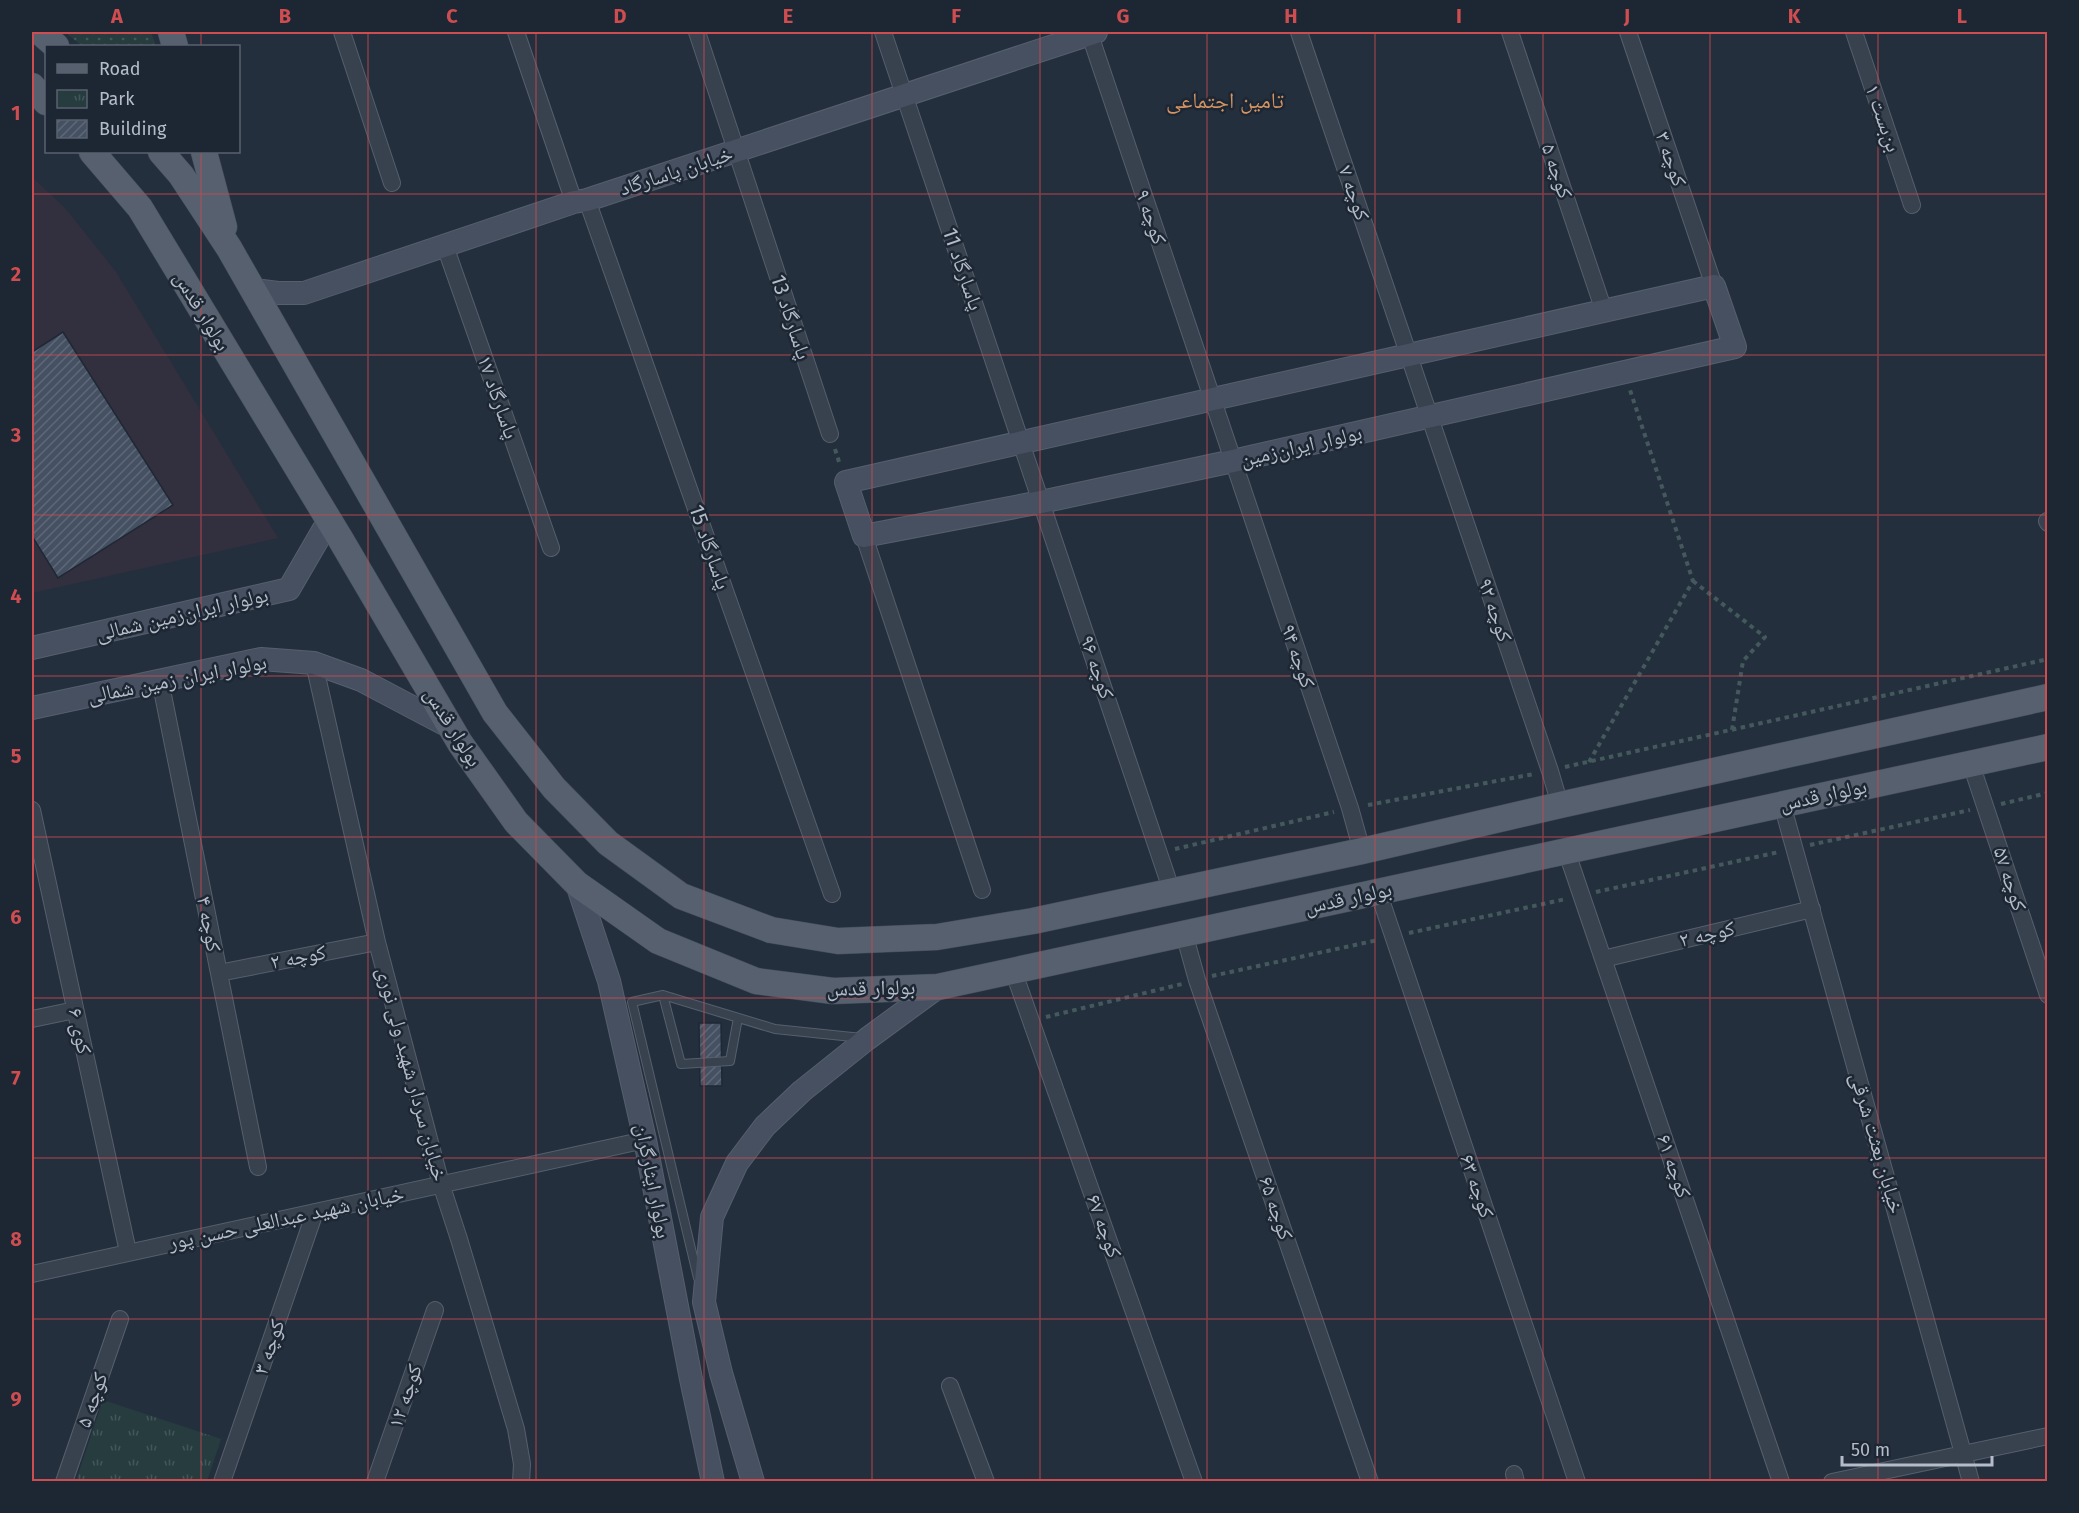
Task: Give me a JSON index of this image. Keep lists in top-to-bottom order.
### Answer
{
  "streets": {
    "main road": ["بولوار قدس"],
    "street": [
      "بن‌بست ۱",
      "کوچه ۳",
      "خیابان پاسارگاد",
      "کوچه ۵",
      "کوچه ۷",
      "کوچه ۹",
      "پاسارگاد 11",
      "پاسارگاد 13",
      "پاسارگاد ۱۷",
      "بولوار ایران‌زمین",
      "پاسارگاد 15",
      "کوچه ۹۲",
      "بولوار ایران‌زمین شمالی",
      "کوچه ۹۴",
      "کوچه ۹۶",
      "بولوار ایران زمین شمالی",
      "کوچه ۵۷",
      "کوچه ۴",
      "کوچه ۲",
      "کوی ۶",
      "خیابان سردار شهید ولی نوری",
      "خیابان بعثت شرقی",
      "کوچه ۶۱",
      "بولوار ایثارگران",
      "کوچه ۶۳",
      "کوچه ۶۵",
      "خیابان شهید عبدالعلی حسن پور",
      "کوچه ۶۷",
      "کوچه ۱۲"
    ]
  },
  "crossings": [
    ["کوچه ۳", "بولوار ایران‌زمین"],
    ["کوچه ۳", "خیابان شهید عبدالعلی حسن پور"],
    ["خیابان پاسارگاد", "کوچه ۹"],
    ["خیابان پاسارگاد", "پاسارگاد 11"],
    ["خیابان پاسارگاد", "بولوار قدس"],
    ["خیابان پاسارگاد", "پاسارگاد 13"],
    ["خیابان پاسارگاد", "پاسارگاد ۱۷"],
    ["خیابان پاسارگاد", "پاسارگاد 15"],
    ["کوچه ۷", "بولوار ایران‌زمین"],
    ["کوچه ۷", "کوچه ۹۲"],
    ["کوچه ۹", "بولوار ایران‌زمین"],
    ["کوچه ۹", "کوچه ۹۴"],
    ["پاسارگاد 11", "کوچه ۹۶"],
    ["بولوار قدس", "کوچه ۹۲"],
    ["بولوار قدس", "بولوار ایران‌زمین شمالی"],
    ["بولوار قدس", "کوچه ۹۴"],
    ["بولوار قدس", "کوچه ۹۶"],
    ["بولوار قدس", "بولوار ایران زمین شمالی"],
    ["بولوار قدس", "کوچه ۵۷"],
    ["بولوار قدس", "خیابان بعثت شرقی"],
    ["بولوار قدس", "کوچه ۶۱"],
    ["بولوار قدس", "بولوار ایثارگران"],
    ["بولوار قدس", "کوچه ۶۳"],
    ["بولوار قدس", "کوچه ۶۵"],
    ["بولوار قدس", "کوچه ۶۷"],
    ["بولوار ایران‌زمین", "کوچه ۹۲"],
    ["بولوار ایران‌زمین", "کوچه ۹۴"],
    ["بولوار ایران‌زمین", "کوچه ۹۶"],
    ["بولوار ایران زمین شمالی", "کوچه ۴"],
    ["بولوار ایران زمین شمالی", "خیابان سردار شهید ولی نوری"],
    ["کوچه ۴", "کوچه ۲"],
    ["کوچه ۲", "خیابان سردار شهید ولی نوری"],
    ["کوچه ۲", "خیابان بعثت شرقی"],
    ["کوچه ۲", "کوچه ۶۱"],
    ["کوی ۶", "خیابان شهید عبدالعلی حسن پور"],
    ["خیابان سردار شهید ولی نوری", "خیابان شهید عبدالعلی حسن پور"],
    ["بولوار ایثارگران", "خیابان شهید عبدالعلی حسن پور"]
  ],
  "districts": ["تامین اجتماعی"],
  "legend": ["Road", "Park", "Building"],
  "scale_bar": "50 m",
  "grid": {
    "columns": [
      "A",
      "B",
      "C",
      "D",
      "E",
      "F",
      "G",
      "H",
      "I",
      "J",
      "K",
      "L"
    ],
    "rows": [
      "1",
      "2",
      "3",
      "4",
      "5",
      "6",
      "7",
      "8",
      "9"
    ]
  }
}
